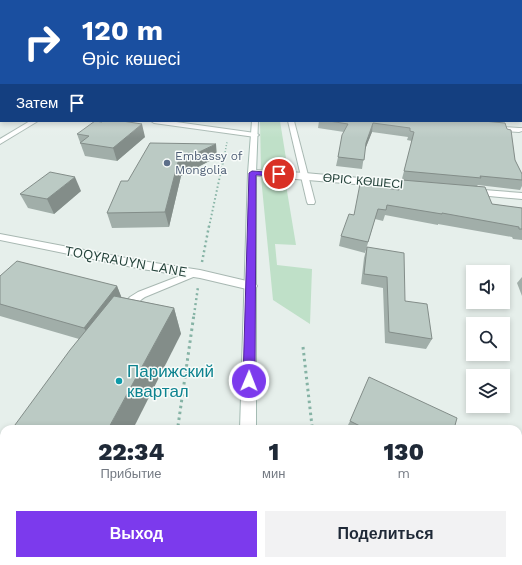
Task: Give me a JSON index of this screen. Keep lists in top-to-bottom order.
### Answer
{
  "streets": {
    "street": ["ӨРІС КӨШЕСІ", "TOQYRAUYN LANE"]
  },
  "places": ["Embassy of Mongolia", "Парижский квартал"],
  "page": {
    "turn": ["120 m", "Өріс көшесі"],
    "then": "Затем",
    "eta": [
      "22:34",
      "Прибытие",
      "1",
      "мин",
      "130",
      "m"
    ],
    "buttons": ["Выход", "Поделиться"]
  }
}
